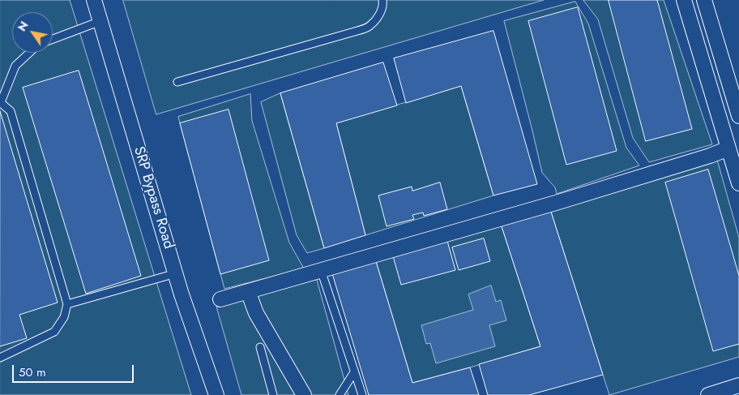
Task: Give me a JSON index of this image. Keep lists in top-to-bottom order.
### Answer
{
  "streets": {
    "street": ["SRP Bypass Road"]
  },
  "scale_bar": "50 m",
  "north": "top left"
}
